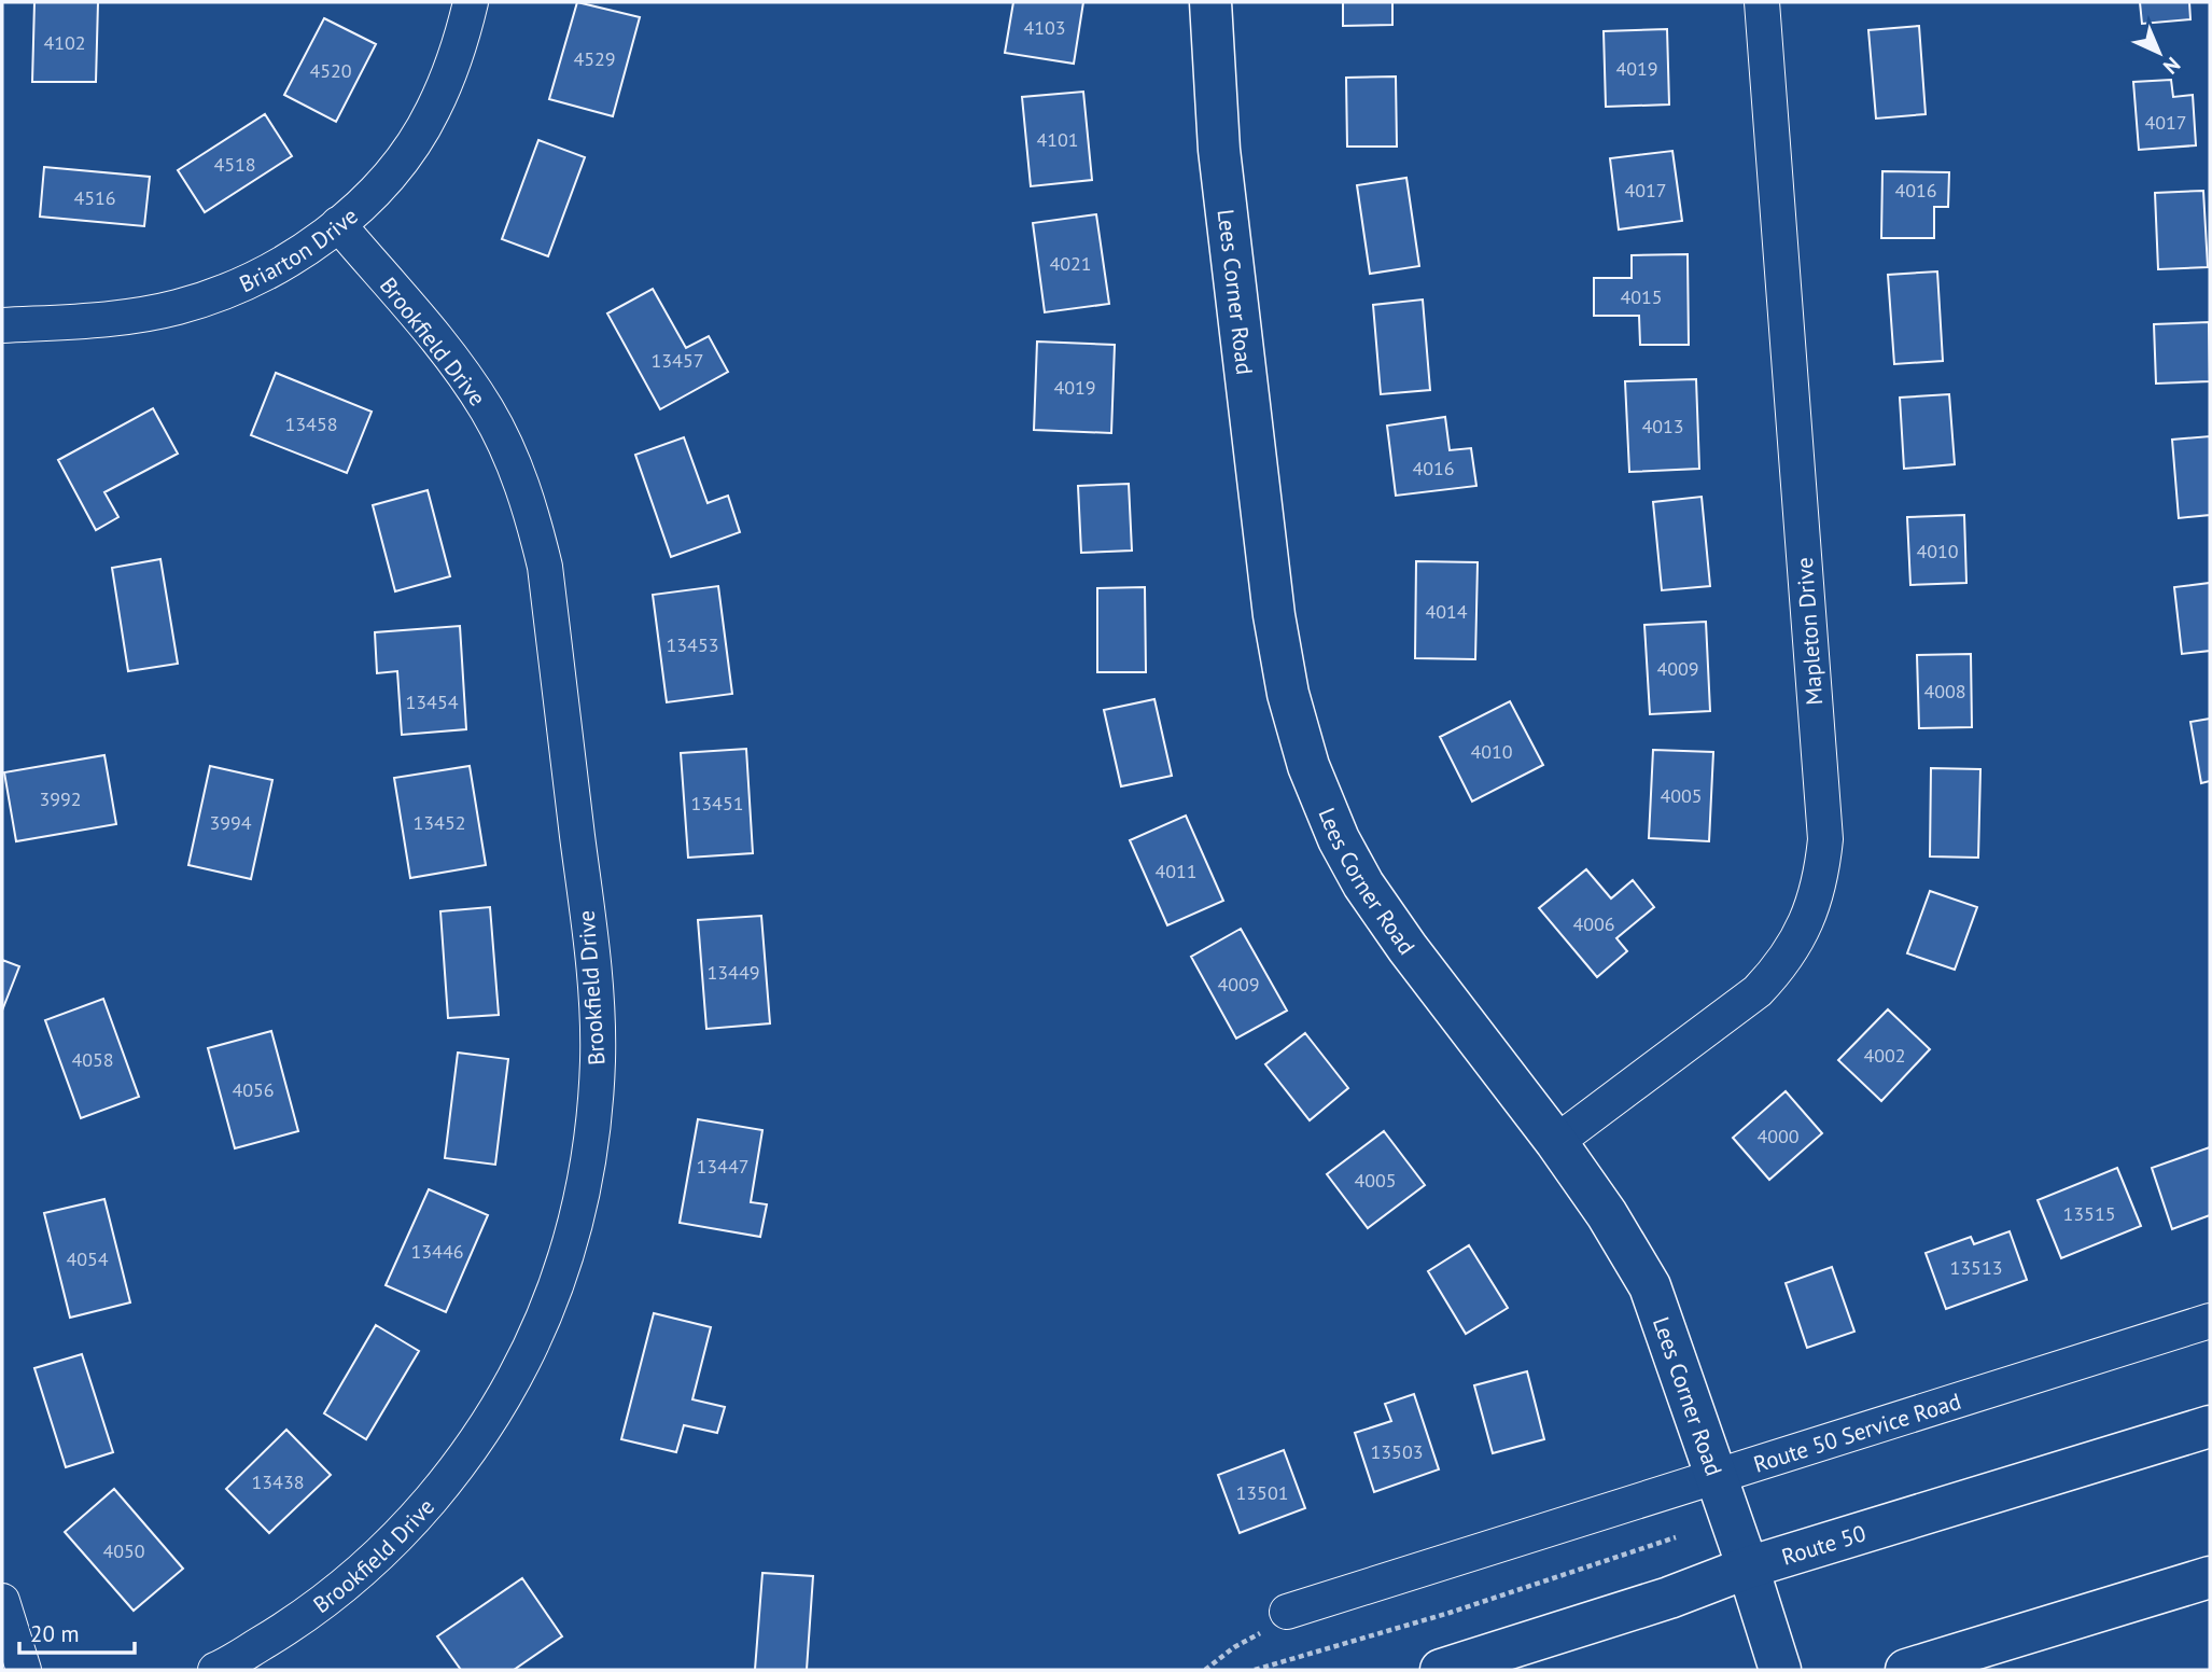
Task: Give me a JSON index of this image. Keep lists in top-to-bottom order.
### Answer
{
  "streets": {
    "main road": ["Lees Corner Road", "Route 50"],
    "street": [
      "Briarton Drive",
      "Brookfield Drive",
      "Mapleton Drive",
      "Route 50 Service Road"
    ]
  },
  "crossings": [
    ["Briarton Drive", "Brookfield Drive"],
    ["Lees Corner Road", "Mapleton Drive"],
    ["Lees Corner Road", "Route 50 Service Road"],
    ["Lees Corner Road", "Route 50"]
  ],
  "house_numbers": [
    "4103",
    "4102",
    "4529",
    "4019",
    "4520",
    "4017",
    "4101",
    "4518",
    "4017",
    "4016",
    "4516",
    "4021",
    "4015",
    "13457",
    "4019",
    "13458",
    "4013",
    "4016",
    "4010",
    "4014",
    "13453",
    "4009",
    "4008",
    "13454",
    "4010",
    "4005",
    "3992",
    "13451",
    "3994",
    "13452",
    "4011",
    "4006",
    "13449",
    "4009",
    "4002",
    "4058",
    "4056",
    "4000",
    "13447",
    "4005",
    "13515",
    "13446",
    "4054",
    "13513",
    "13503",
    "13438",
    "13501",
    "4050"
  ],
  "scale_bar": "20 m",
  "north": "bottom right"
}
